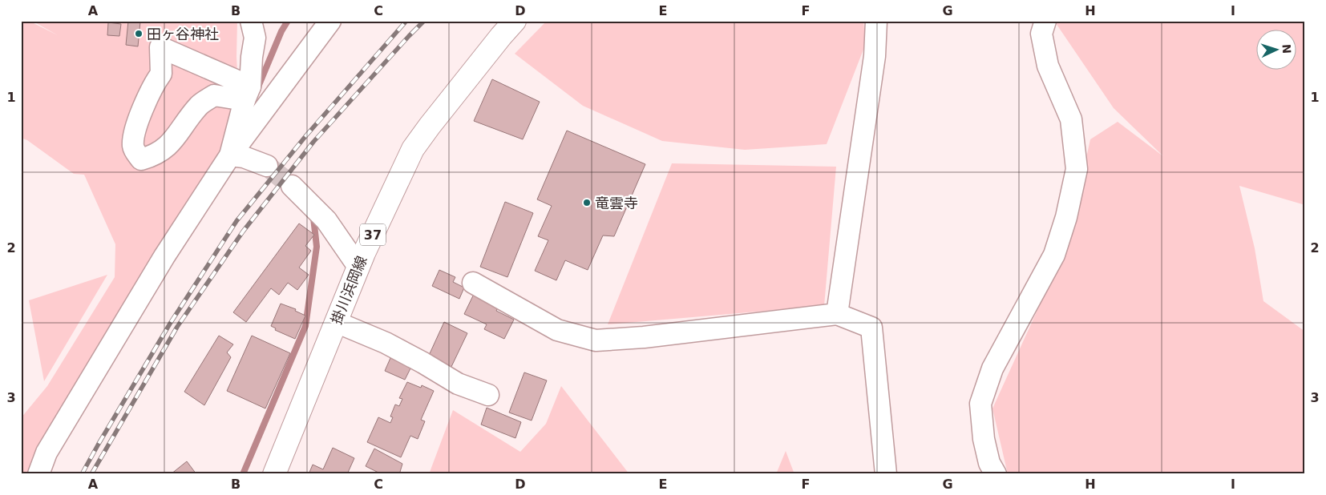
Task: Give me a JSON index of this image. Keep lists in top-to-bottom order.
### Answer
{
  "streets": {
    "main road": ["37", "掛川浜岡線"]
  },
  "places": ["田ヶ谷神社", "竜雲寺"],
  "north": "right",
  "grid": {
    "columns": [
      "A",
      "B",
      "C",
      "D",
      "E",
      "F",
      "G",
      "H",
      "I"
    ],
    "rows": ["1", "2", "3"]
  }
}
